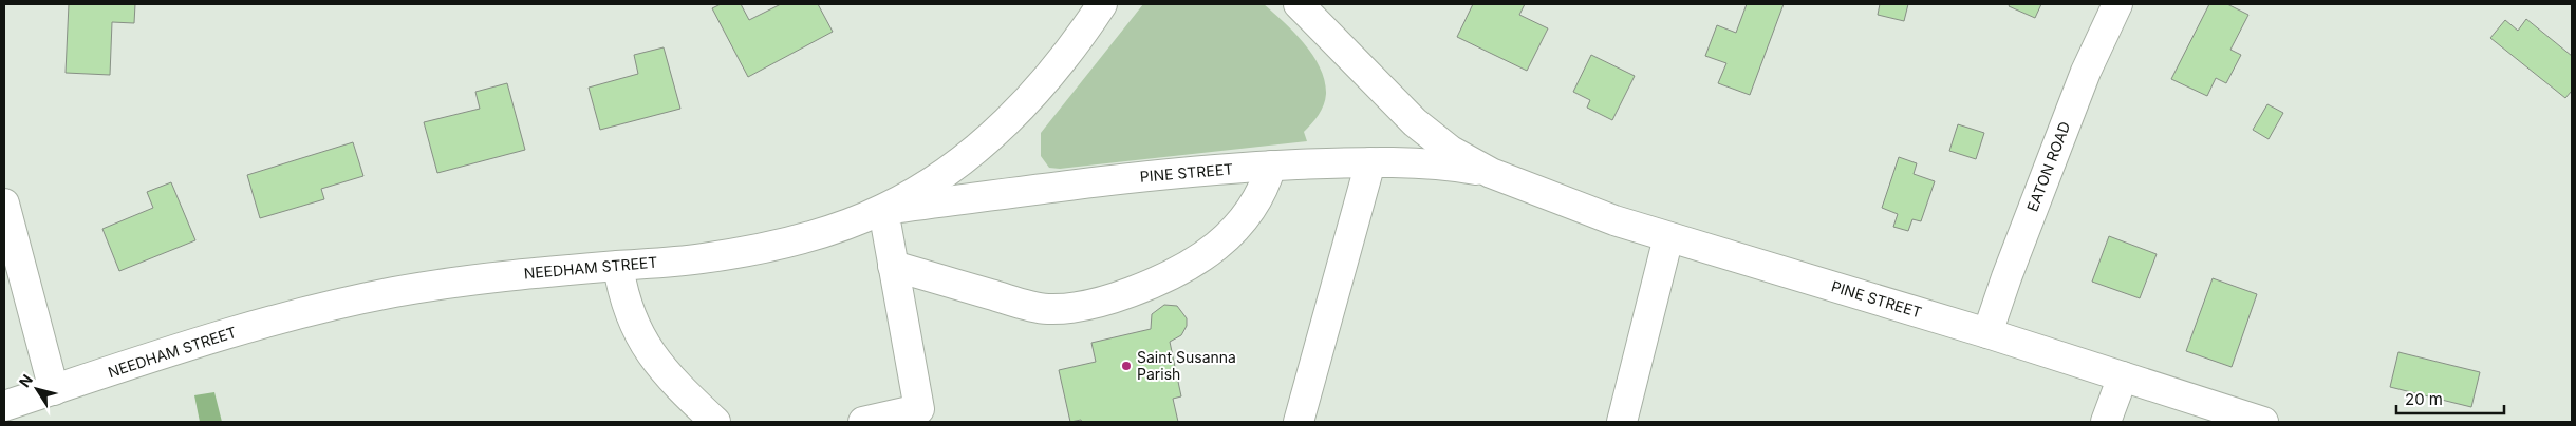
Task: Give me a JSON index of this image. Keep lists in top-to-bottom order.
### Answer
{
  "streets": {
    "street": ["EATON ROAD", "PINE STREET", "NEEDHAM STREET"]
  },
  "crossings": [
    ["EATON ROAD", "PINE STREET"],
    ["PINE STREET", "NEEDHAM STREET"]
  ],
  "places": ["Saint Susanna Parish"],
  "scale_bar": "20 m",
  "north": "top left"
}
